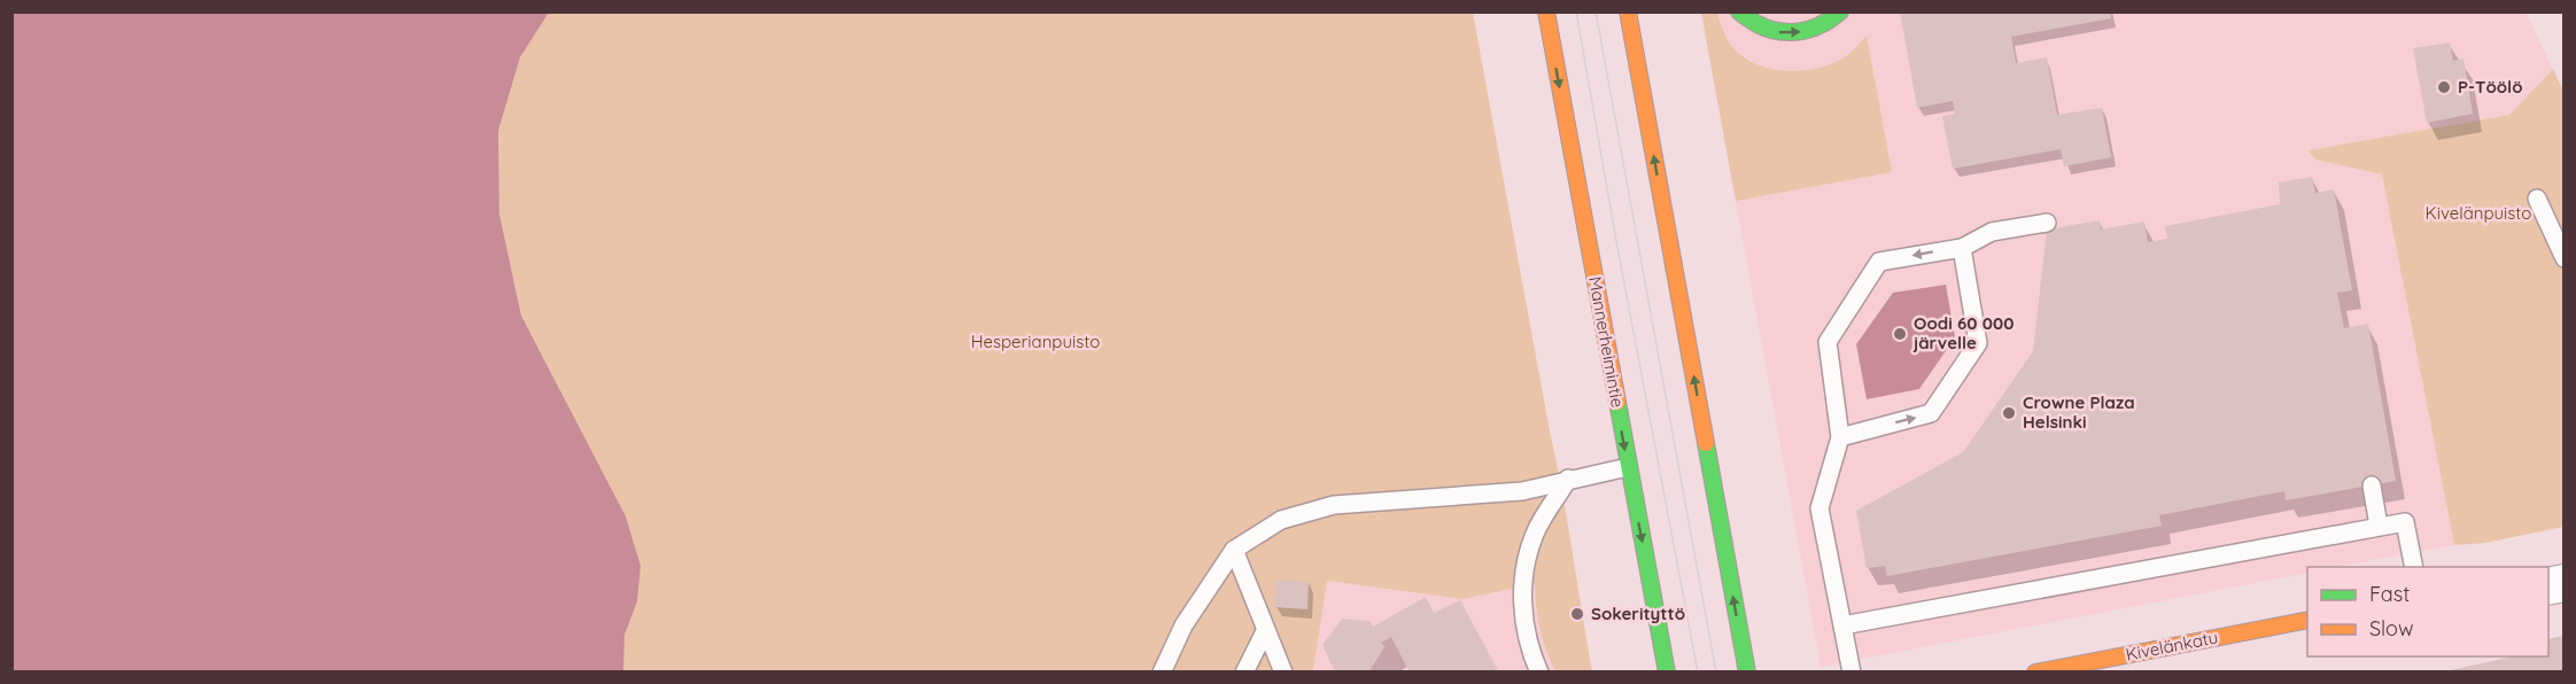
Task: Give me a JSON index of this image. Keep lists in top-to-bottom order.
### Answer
{
  "streets": {
    "main road": ["Mannerheimintie", "Kivelänkatu"]
  },
  "parks": ["Kivelänpuisto", "Hesperianpuisto"],
  "places": [
    "P-Töölö",
    "Oodi 60 000 järvelle",
    "Crowne Plaza Helsinki",
    "Sokerityttö"
  ],
  "legend": ["Fast", "Slow"]
}
